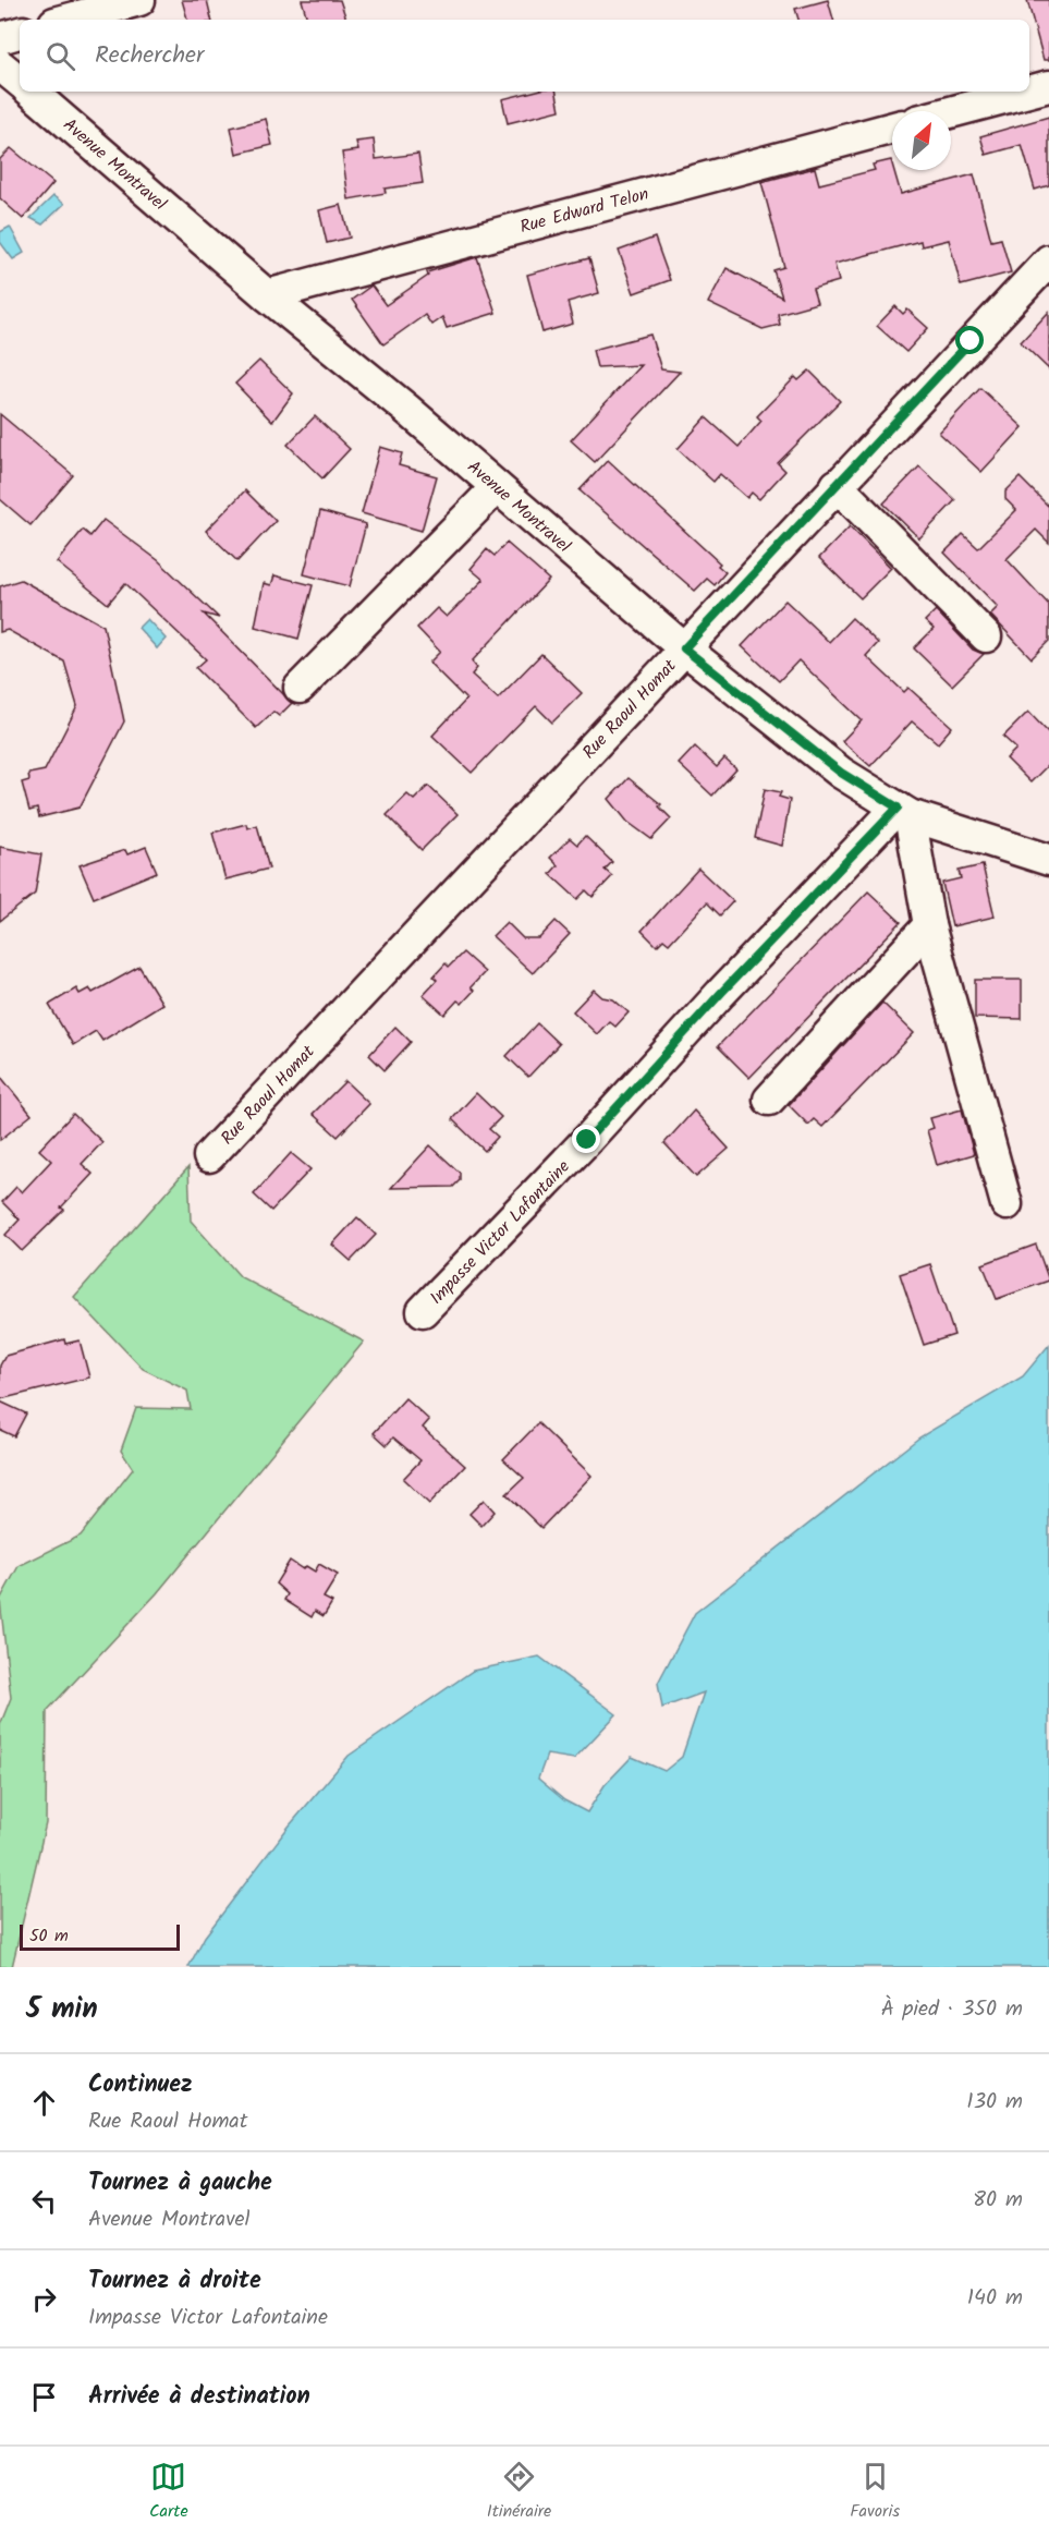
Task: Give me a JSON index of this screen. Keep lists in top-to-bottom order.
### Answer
{
  "streets": {
    "street": [
      "Avenue Montravel",
      "Rue Edward Telon",
      "Rue Raoul Homat",
      "Impasse Victor Lafontaine"
    ]
  },
  "crossings": [
    ["Avenue Montravel", "Rue Edward Telon"],
    ["Avenue Montravel", "Rue Raoul Homat"],
    ["Avenue Montravel", "Impasse Victor Lafontaine"]
  ],
  "scale_bar": "50 m",
  "north": "top right",
  "page": {
    "search": "Rechercher",
    "scale": "50 m",
    "heading": ["5 min", "À pied · 350 m"],
    "list": [
      ["Continuez", "Rue Raoul Homat", "130 m"],
      ["Tournez à gauche", "Avenue Montravel", "80 m"],
      ["Tournez à droite", "Impasse Victor Lafontaine", "140 m"],
      "Arrivée à destination"
    ],
    "nav": ["Carte", "Itinéraire", "Favoris"]
  }
}
